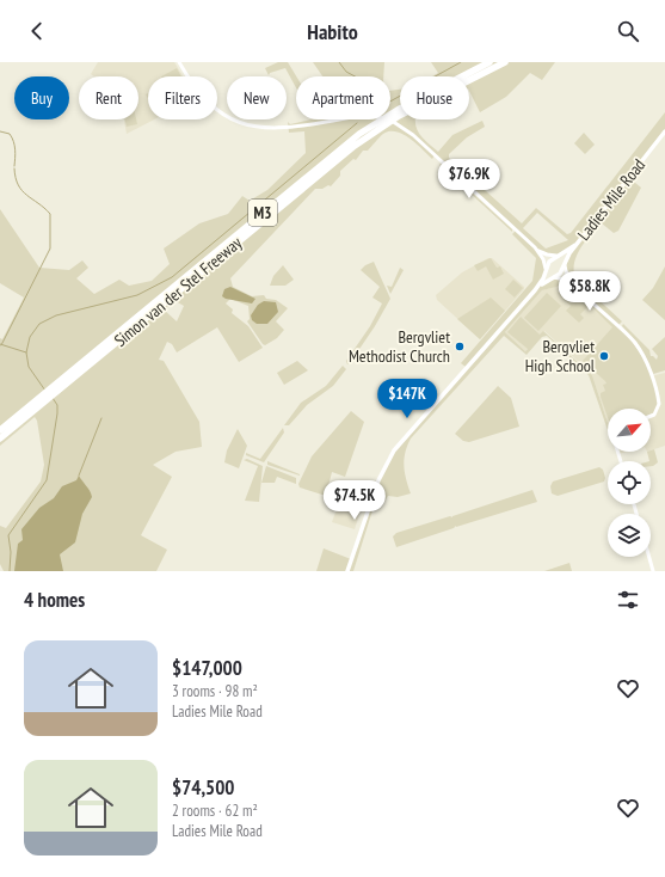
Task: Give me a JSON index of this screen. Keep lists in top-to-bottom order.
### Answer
{
  "streets": {
    "highway": ["M3", "Simon van der Stel Freeway"],
    "main road": ["Ladies Mile Road"]
  },
  "places": ["Bergvliet Methodist Church", "Bergvliet High School"],
  "north": "top right",
  "page": {
    "header": "Habito",
    "chip": [
      "Buy",
      "Rent",
      "Filters",
      "New",
      "Apartment",
      "House"
    ],
    "price": [
      "$76.9K",
      "$58.8K",
      "$147K",
      "$74.5K"
    ],
    "heading": "4 homes",
    "list": [
      {
        "name": "$147,000",
        "note": "3 rooms · 98 m² · Ladies Mile Road"
      },
      {
        "name": "$74,500",
        "note": "2 rooms · 62 m² · Ladies Mile Road"
      }
    ]
  }
}
